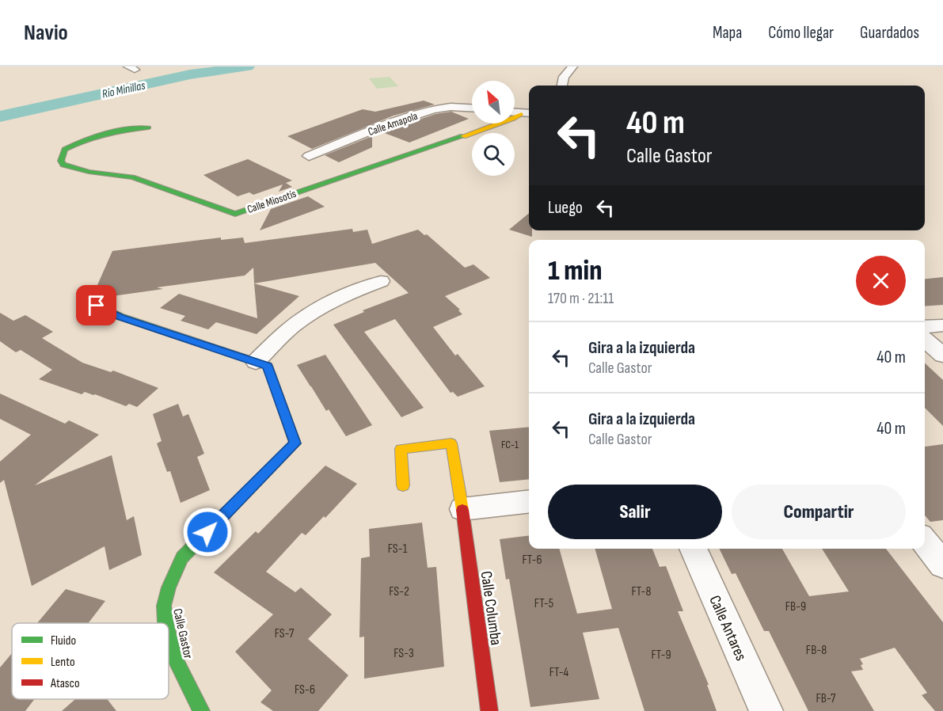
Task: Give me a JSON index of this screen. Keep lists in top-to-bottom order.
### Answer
{
  "streets": {
    "street": [
      "Calle Amapola",
      "Calle Miosotis",
      "Calle Columba",
      "Calle Antares",
      "Calle Gastor"
    ]
  },
  "water": ["Río Minillas"],
  "house_numbers": [
    "FC-1",
    "FS-1",
    "FT-6",
    "FS-2",
    "FT-8",
    "FT-5",
    "FB-9",
    "FS-7",
    "FB-8",
    "FS-3",
    "FT-9",
    "FT-4",
    "FS-6",
    "FB-7"
  ],
  "legend": ["Fluido", "Lento", "Atasco"],
  "north": "top left",
  "page": {
    "header": "Navio",
    "nav": ["Mapa", "Cómo llegar", "Guardados"],
    "turn": ["40 m", "Calle Gastor"],
    "then": "Luego",
    "heading": ["1 min", "170 m · 21:11"],
    "list": [
      {
        "name": "Gira a la izquierda",
        "note": "Calle Gastor",
        "value": "40 m"
      },
      {
        "name": "Gira a la izquierda",
        "note": "Calle Gastor",
        "value": "40 m"
      }
    ],
    "buttons": ["Salir", "Compartir"]
  }
}
